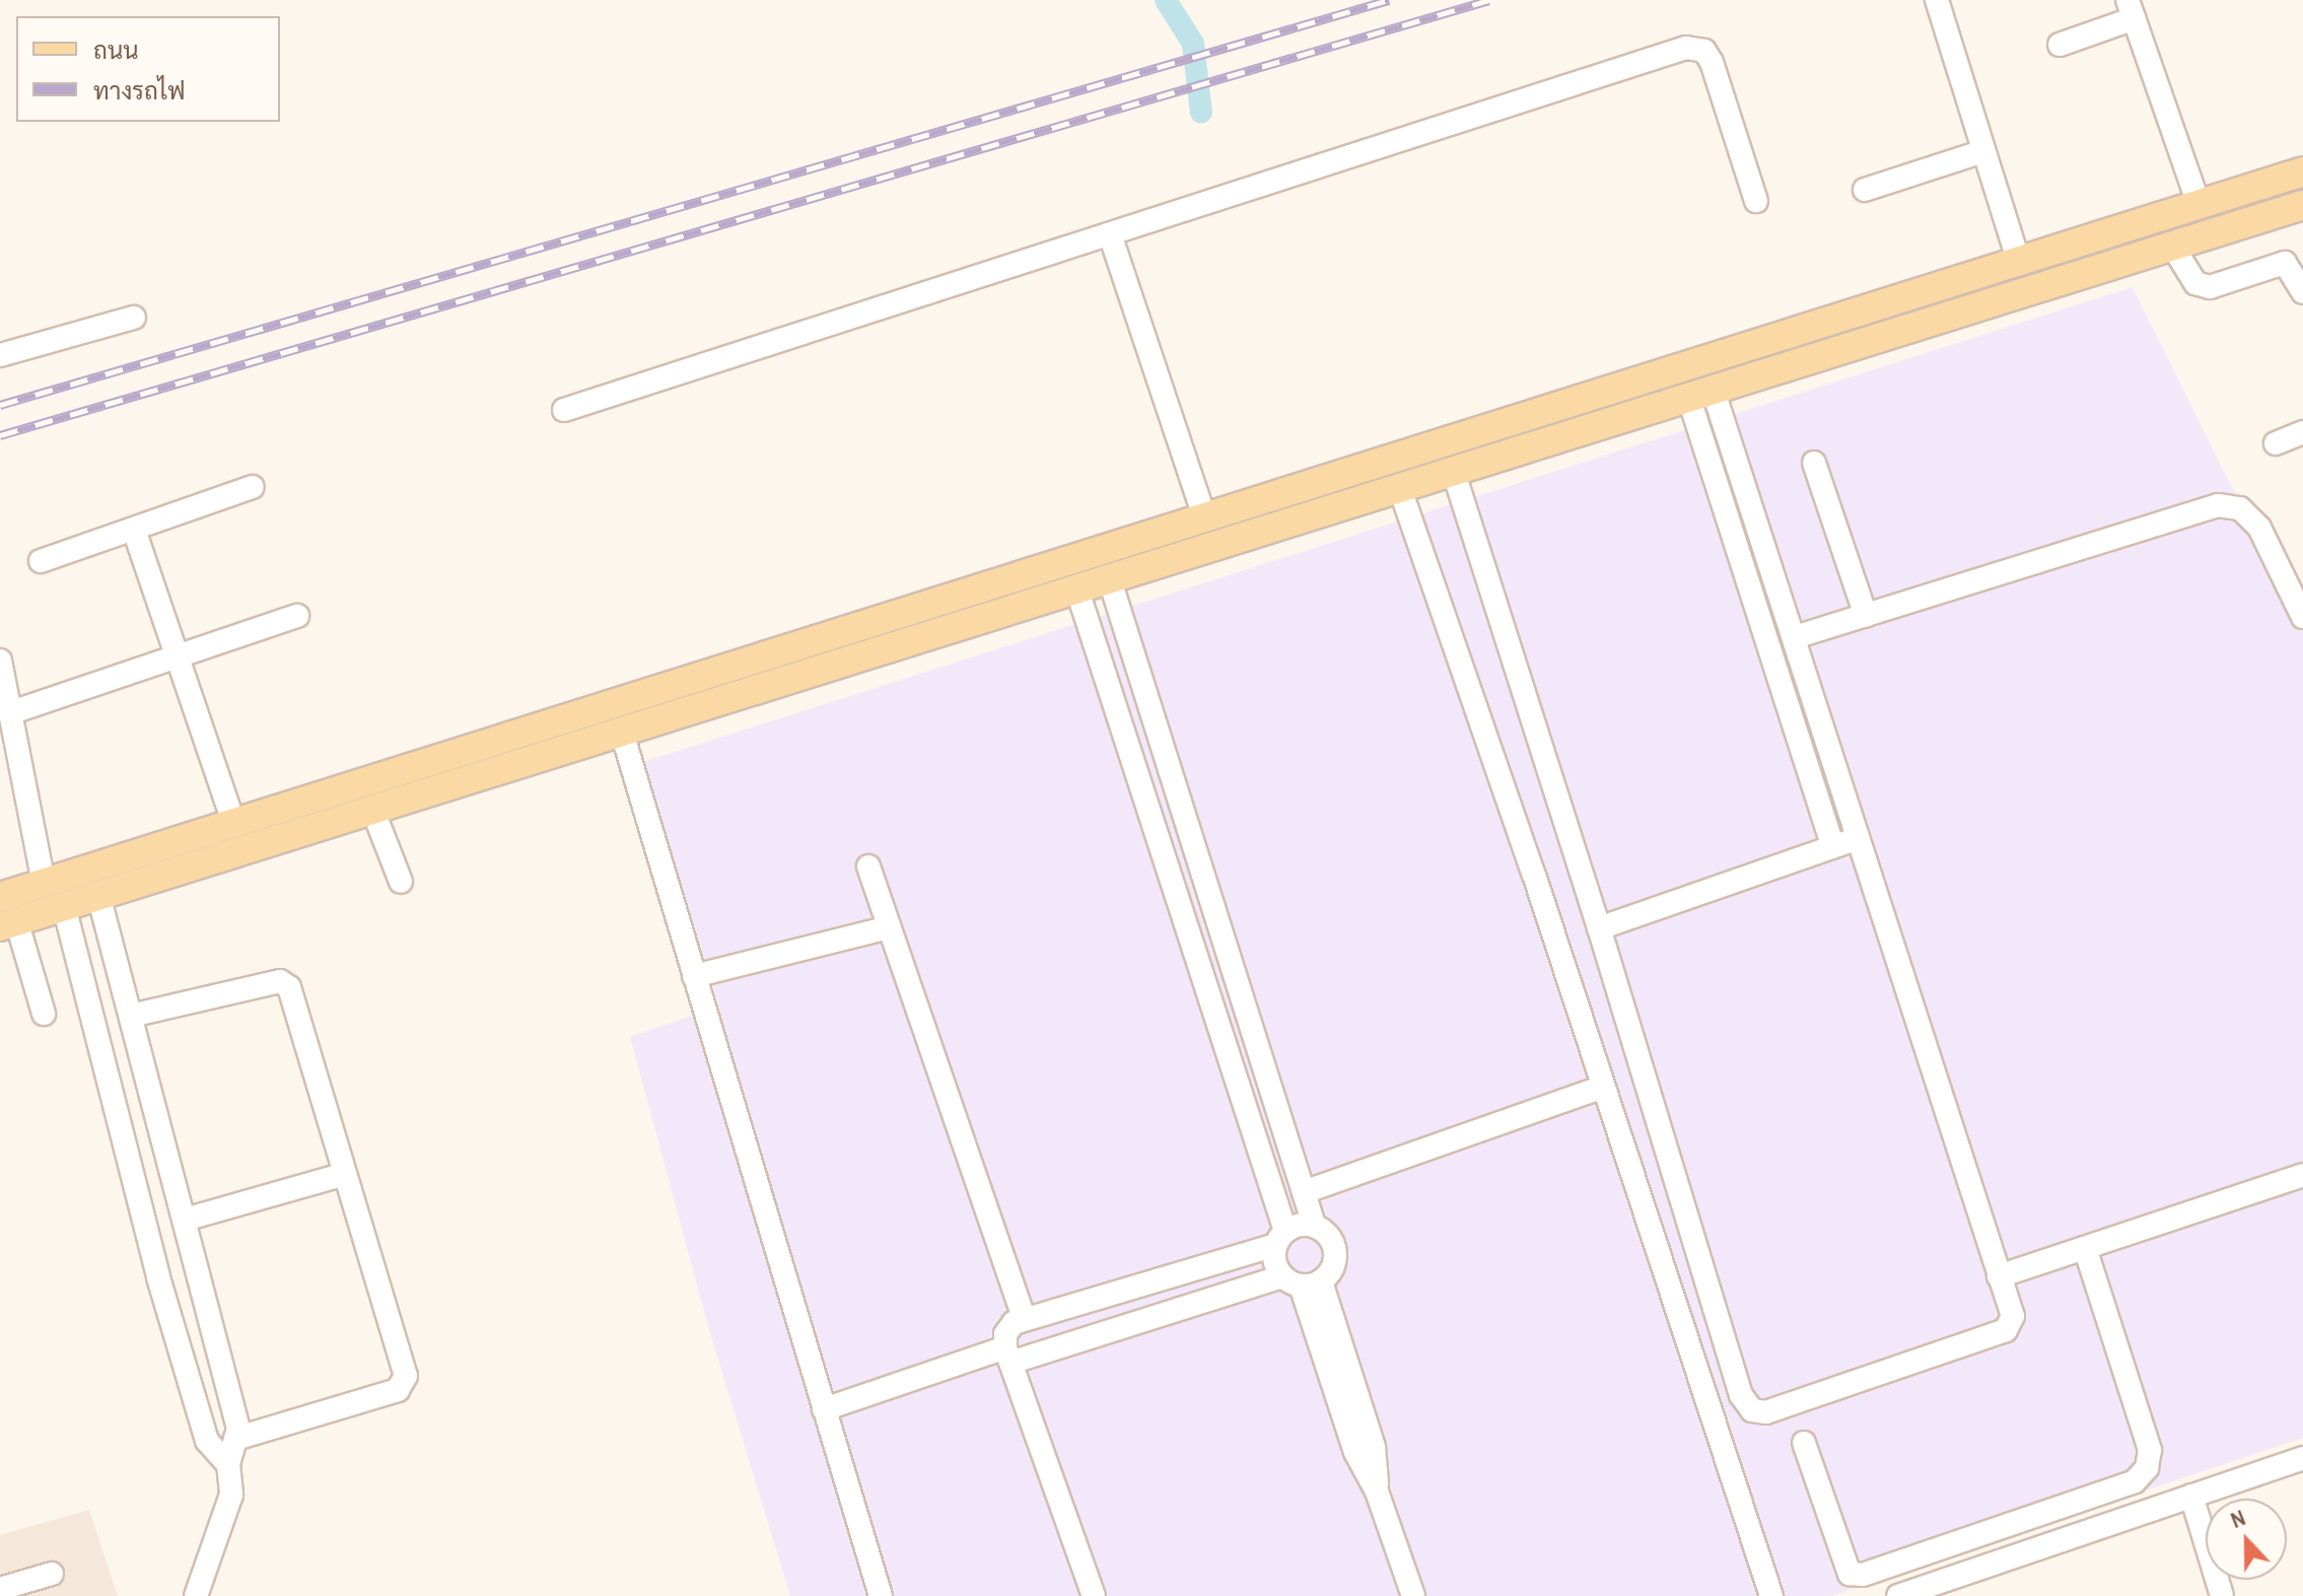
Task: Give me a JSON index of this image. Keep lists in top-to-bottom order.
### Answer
{
  "legend": ["ถนน", "ทางรถไฟ"],
  "north": "top"
}
